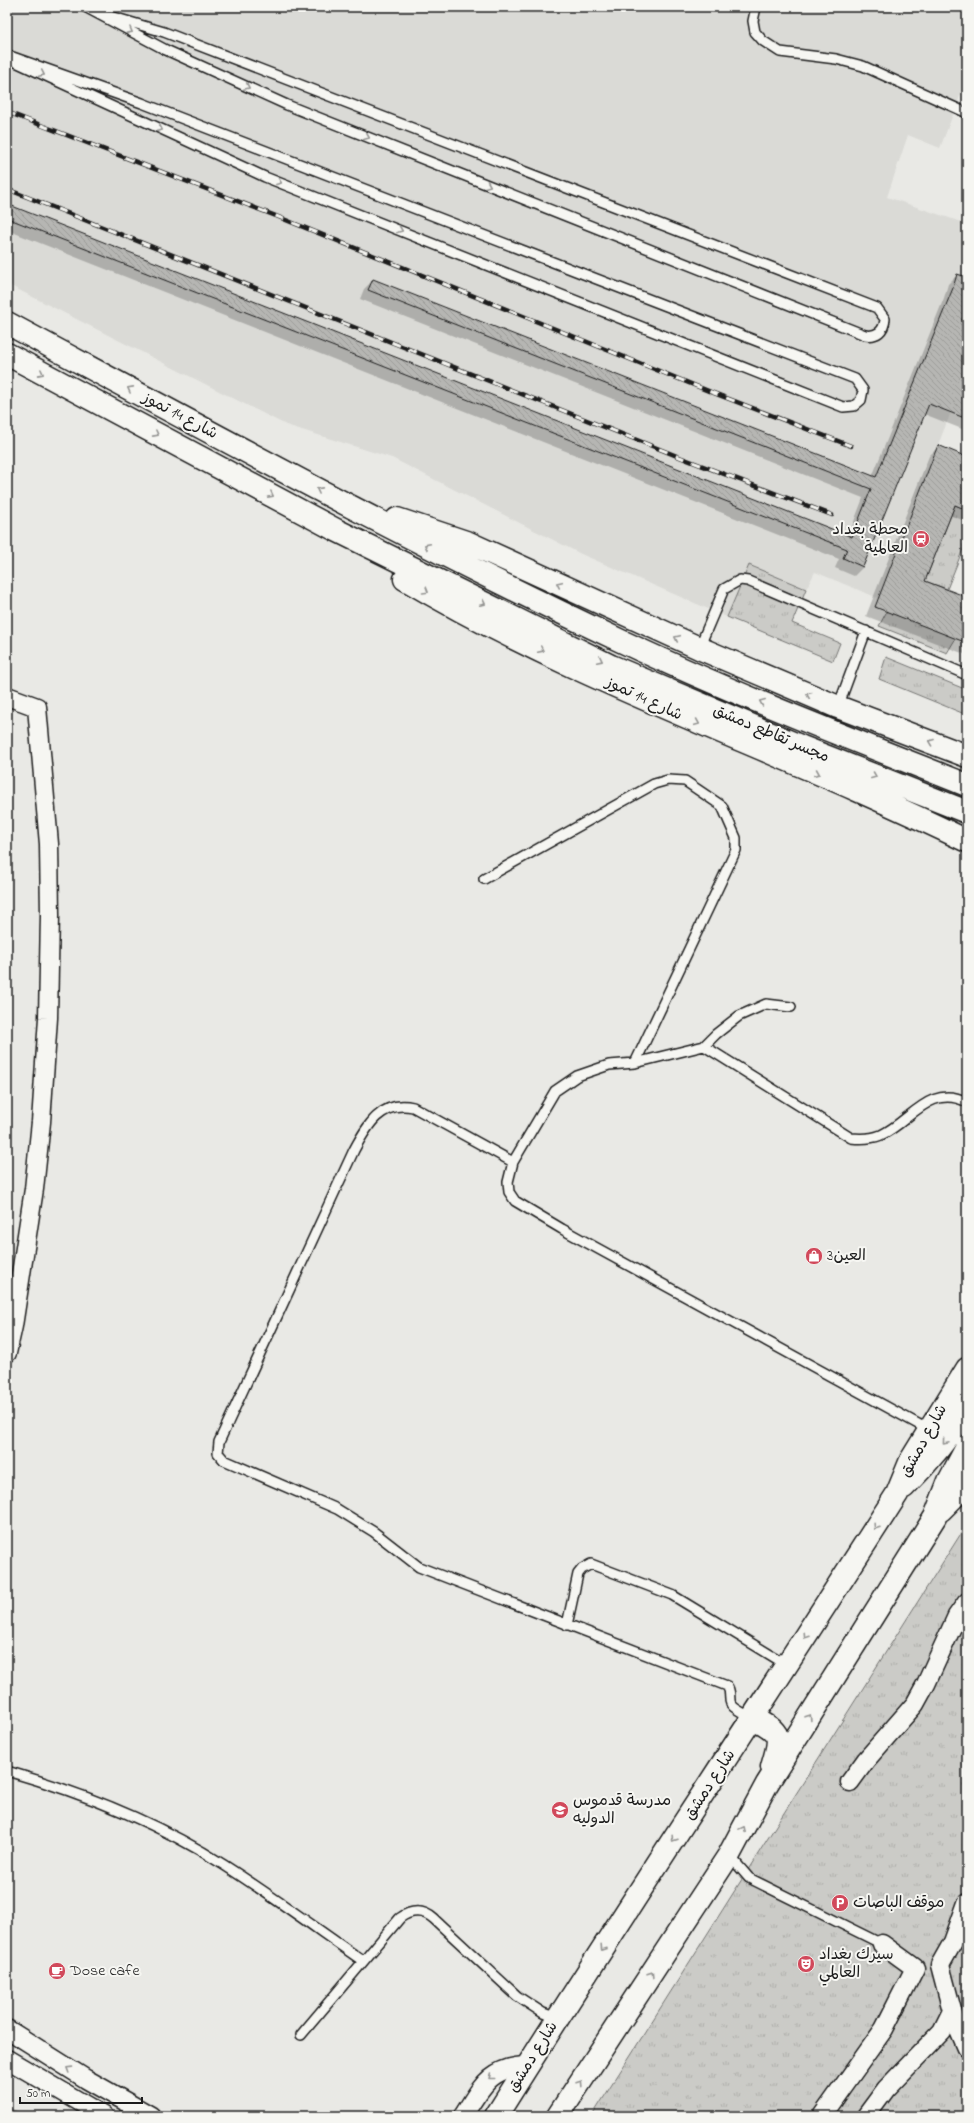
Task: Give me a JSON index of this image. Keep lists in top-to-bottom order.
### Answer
{
  "streets": {
    "main road": ["شارع 14 تموز", "مجسر تقاطع دمشق", "شارع دمشق"]
  },
  "crossings": [
    ["شارع 14 تموز", "مجسر تقاطع دمشق"]
  ],
  "places": {
    "station": ["محطة بغداد العالمية"],
    "shop": ["العين3"],
    "school or university": ["مدرسة قدموس الدوليه"],
    "parking": ["موقف الباصات"],
    "theatre": ["سيرك بغداد العالمي"],
    "cafe": ["Dose cafe"]
  },
  "scale_bar": "50 m"
}
